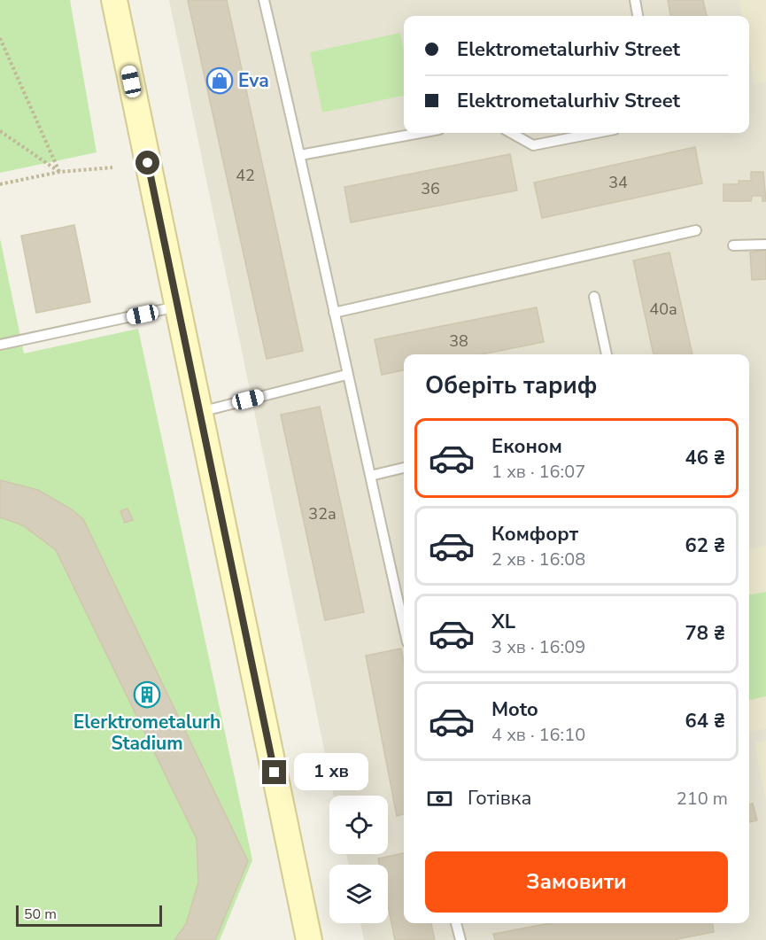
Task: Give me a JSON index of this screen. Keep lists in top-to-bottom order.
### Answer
{
  "places": {
    "shop": ["Eva"],
    "building": ["Elerktrometalurh Stadium"]
  },
  "house_numbers": [
    "42",
    "34",
    "36",
    "40а",
    "38",
    "32а"
  ],
  "scale_bar": "50 m",
  "page": {
    "banner": ["Elektrometalurhiv Street", "Elektrometalurhiv Street"],
    "heading": "Оберіть тариф",
    "list": [
      {
        "name": "Економ",
        "note": "1 хв · 16:07",
        "value": "46 ₴"
      },
      {
        "name": "Комфорт",
        "note": "2 хв · 16:08",
        "value": "62 ₴"
      },
      {
        "name": "XL",
        "note": "3 хв · 16:09",
        "value": "78 ₴"
      },
      {
        "name": "Moto",
        "note": "4 хв · 16:10",
        "value": "64 ₴"
      }
    ],
    "bubble": "1 хв",
    "pay": ["Готівка", "210 m"],
    "buttons": "Замовити",
    "scale": "50 m"
  }
}
